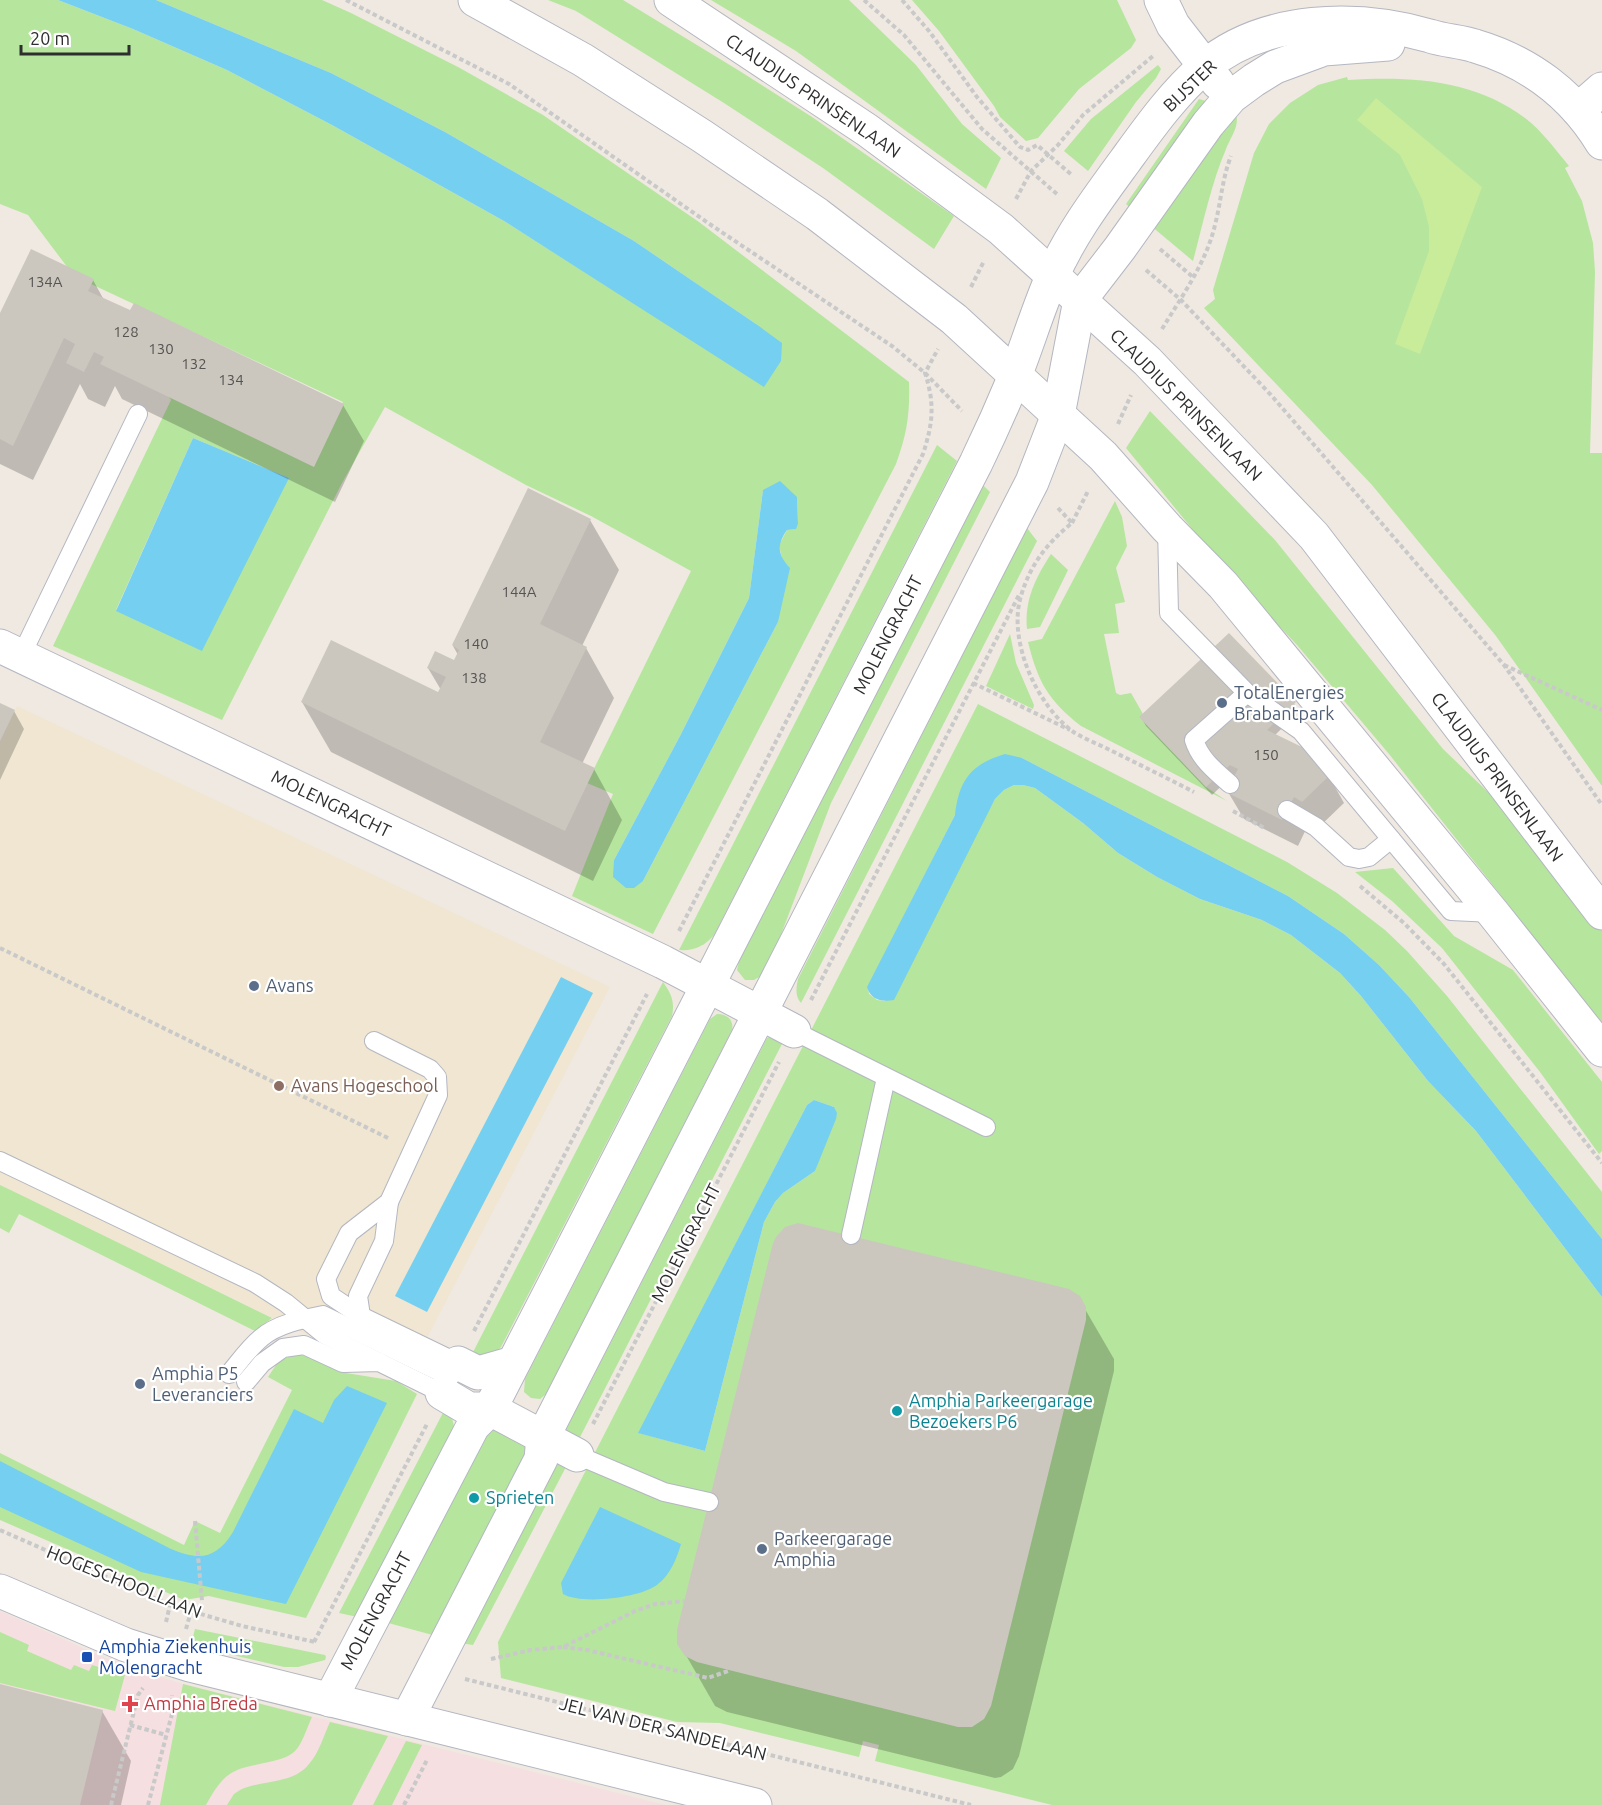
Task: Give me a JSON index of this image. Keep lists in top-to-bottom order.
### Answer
{
  "streets": {
    "street": ["BIJSTER", "CLAUDIUS PRINSENLAAN", "MOLENGRACHT"],
    "path": ["HOGESCHOOLLAAN", "JEL VAN DER SANDELAAN"]
  },
  "crossings": [
    ["BIJSTER", "CLAUDIUS PRINSENLAAN"],
    ["BIJSTER", "MOLENGRACHT"],
    ["CLAUDIUS PRINSENLAAN", "MOLENGRACHT"],
    ["MOLENGRACHT", "HOGESCHOOLLAAN"]
  ],
  "places": {
    "other": [
      "TotalEnergies Brabantpark",
      "Avans",
      "Avans Hogeschool",
      "Amphia P5 Leveranciers",
      "Amphia Parkeergarage Bezoekers P6",
      "Sprieten",
      "Parkeergarage Amphia"
    ],
    "transit": ["Amphia Ziekenhuis Molengracht"],
    "health": ["Amphia Breda"]
  },
  "house_numbers": [
    "134A",
    "128",
    "130",
    "132",
    "134",
    "144A",
    "140",
    "138",
    "150"
  ],
  "scale_bar": "20 m"
}
